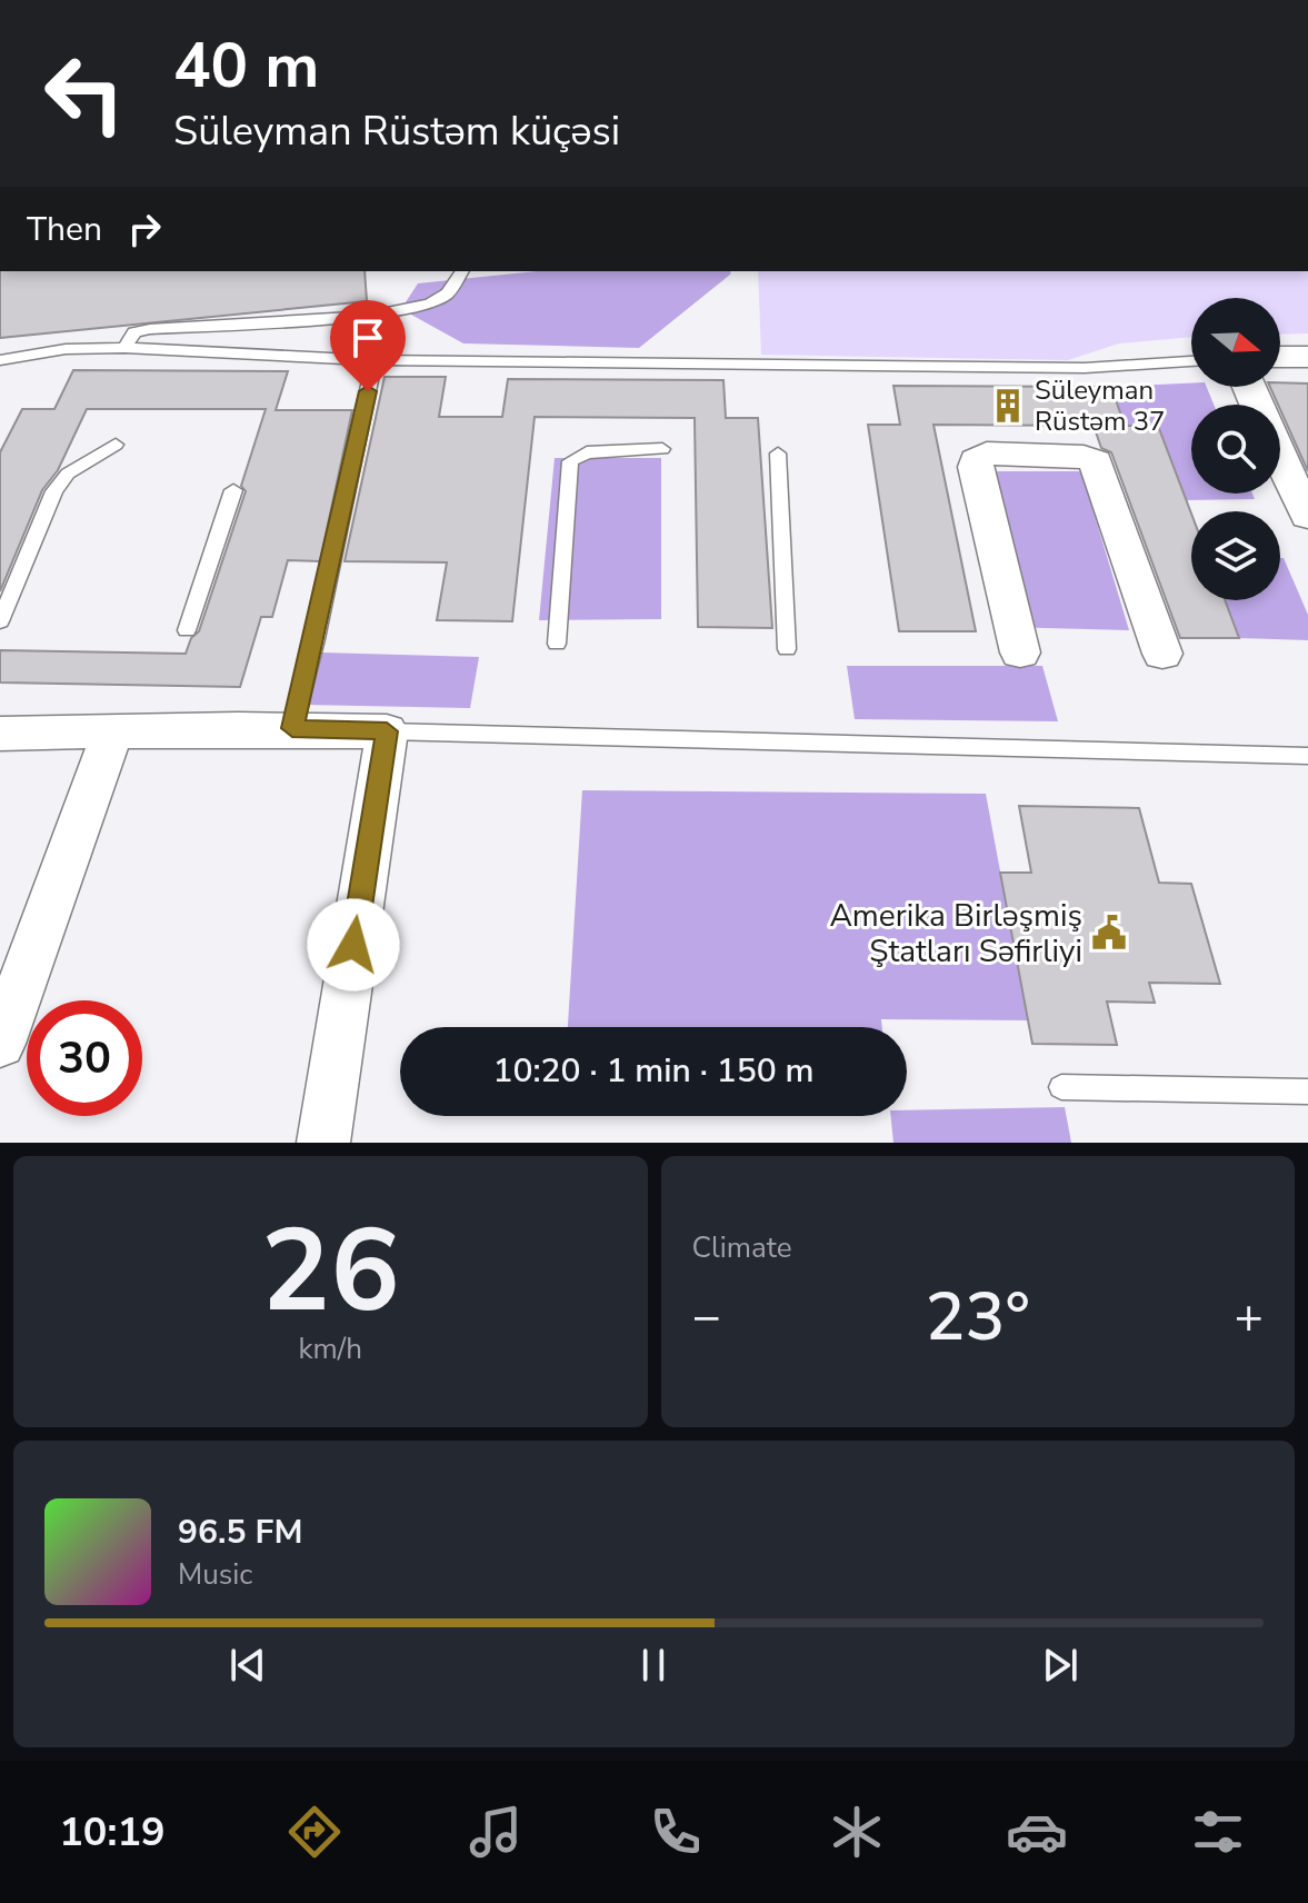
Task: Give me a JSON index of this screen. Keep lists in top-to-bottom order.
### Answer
{
  "places": {
    "building": ["Süleyman Rüstəm 37"],
    "public building": ["Amerika Birləşmiş Ştatları Səfirliyi"]
  },
  "north": "right",
  "page": {
    "turn": ["40 m", "Süleyman Rüstəm küçəsi"],
    "then": "Then",
    "limit": "30",
    "trip": "10:20 · 1 min · 150 m",
    "tile": [
      ["26", "km/h"],
      "Climate"
    ],
    "heat": ["−", "23°", "+"],
    "song": ["96.5 FM", "Music"],
    "tabs": "10:19"
  }
}
